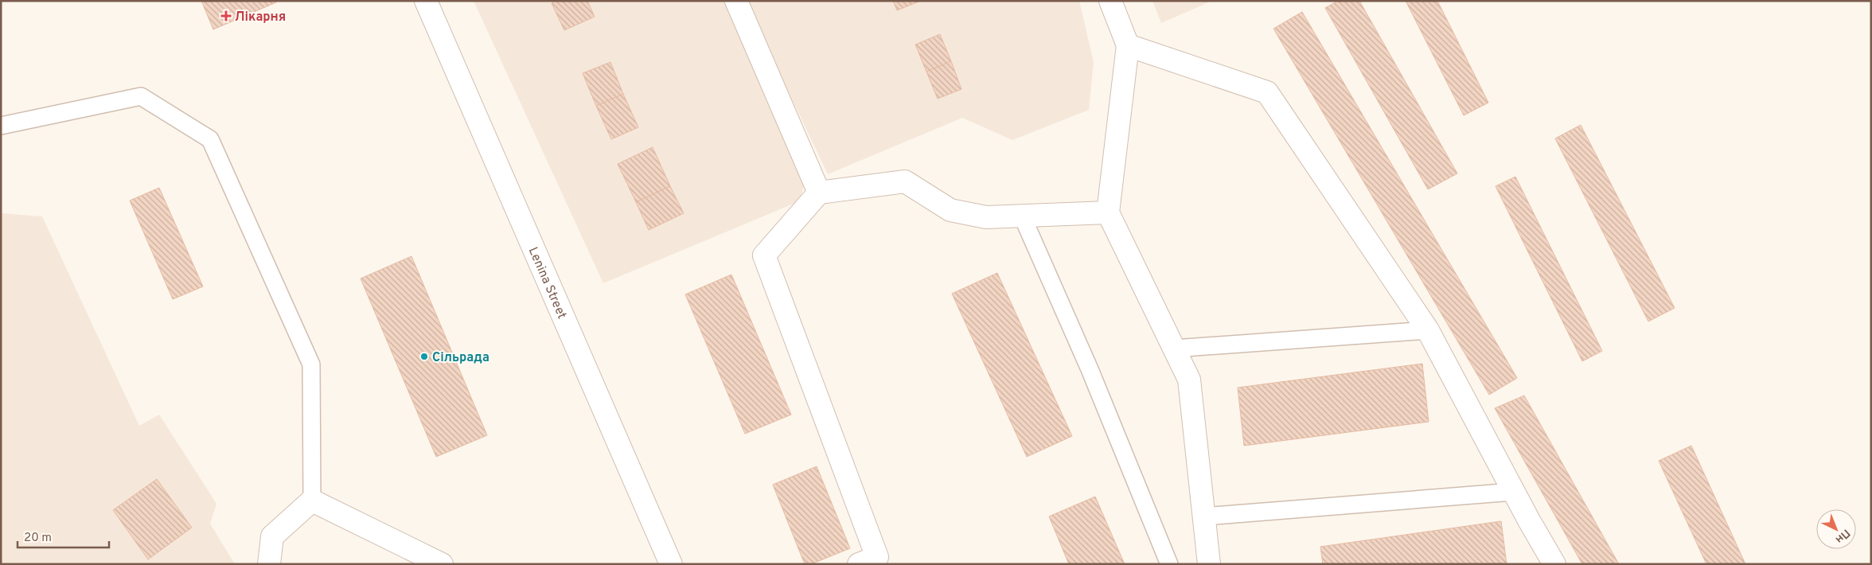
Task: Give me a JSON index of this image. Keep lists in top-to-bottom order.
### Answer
{
  "streets": {
    "street": ["Lenina Street"]
  },
  "places": {
    "health": ["Лікарня"],
    "other": ["Сільрада"]
  },
  "scale_bar": "20 m",
  "north": "bottom right"
}
